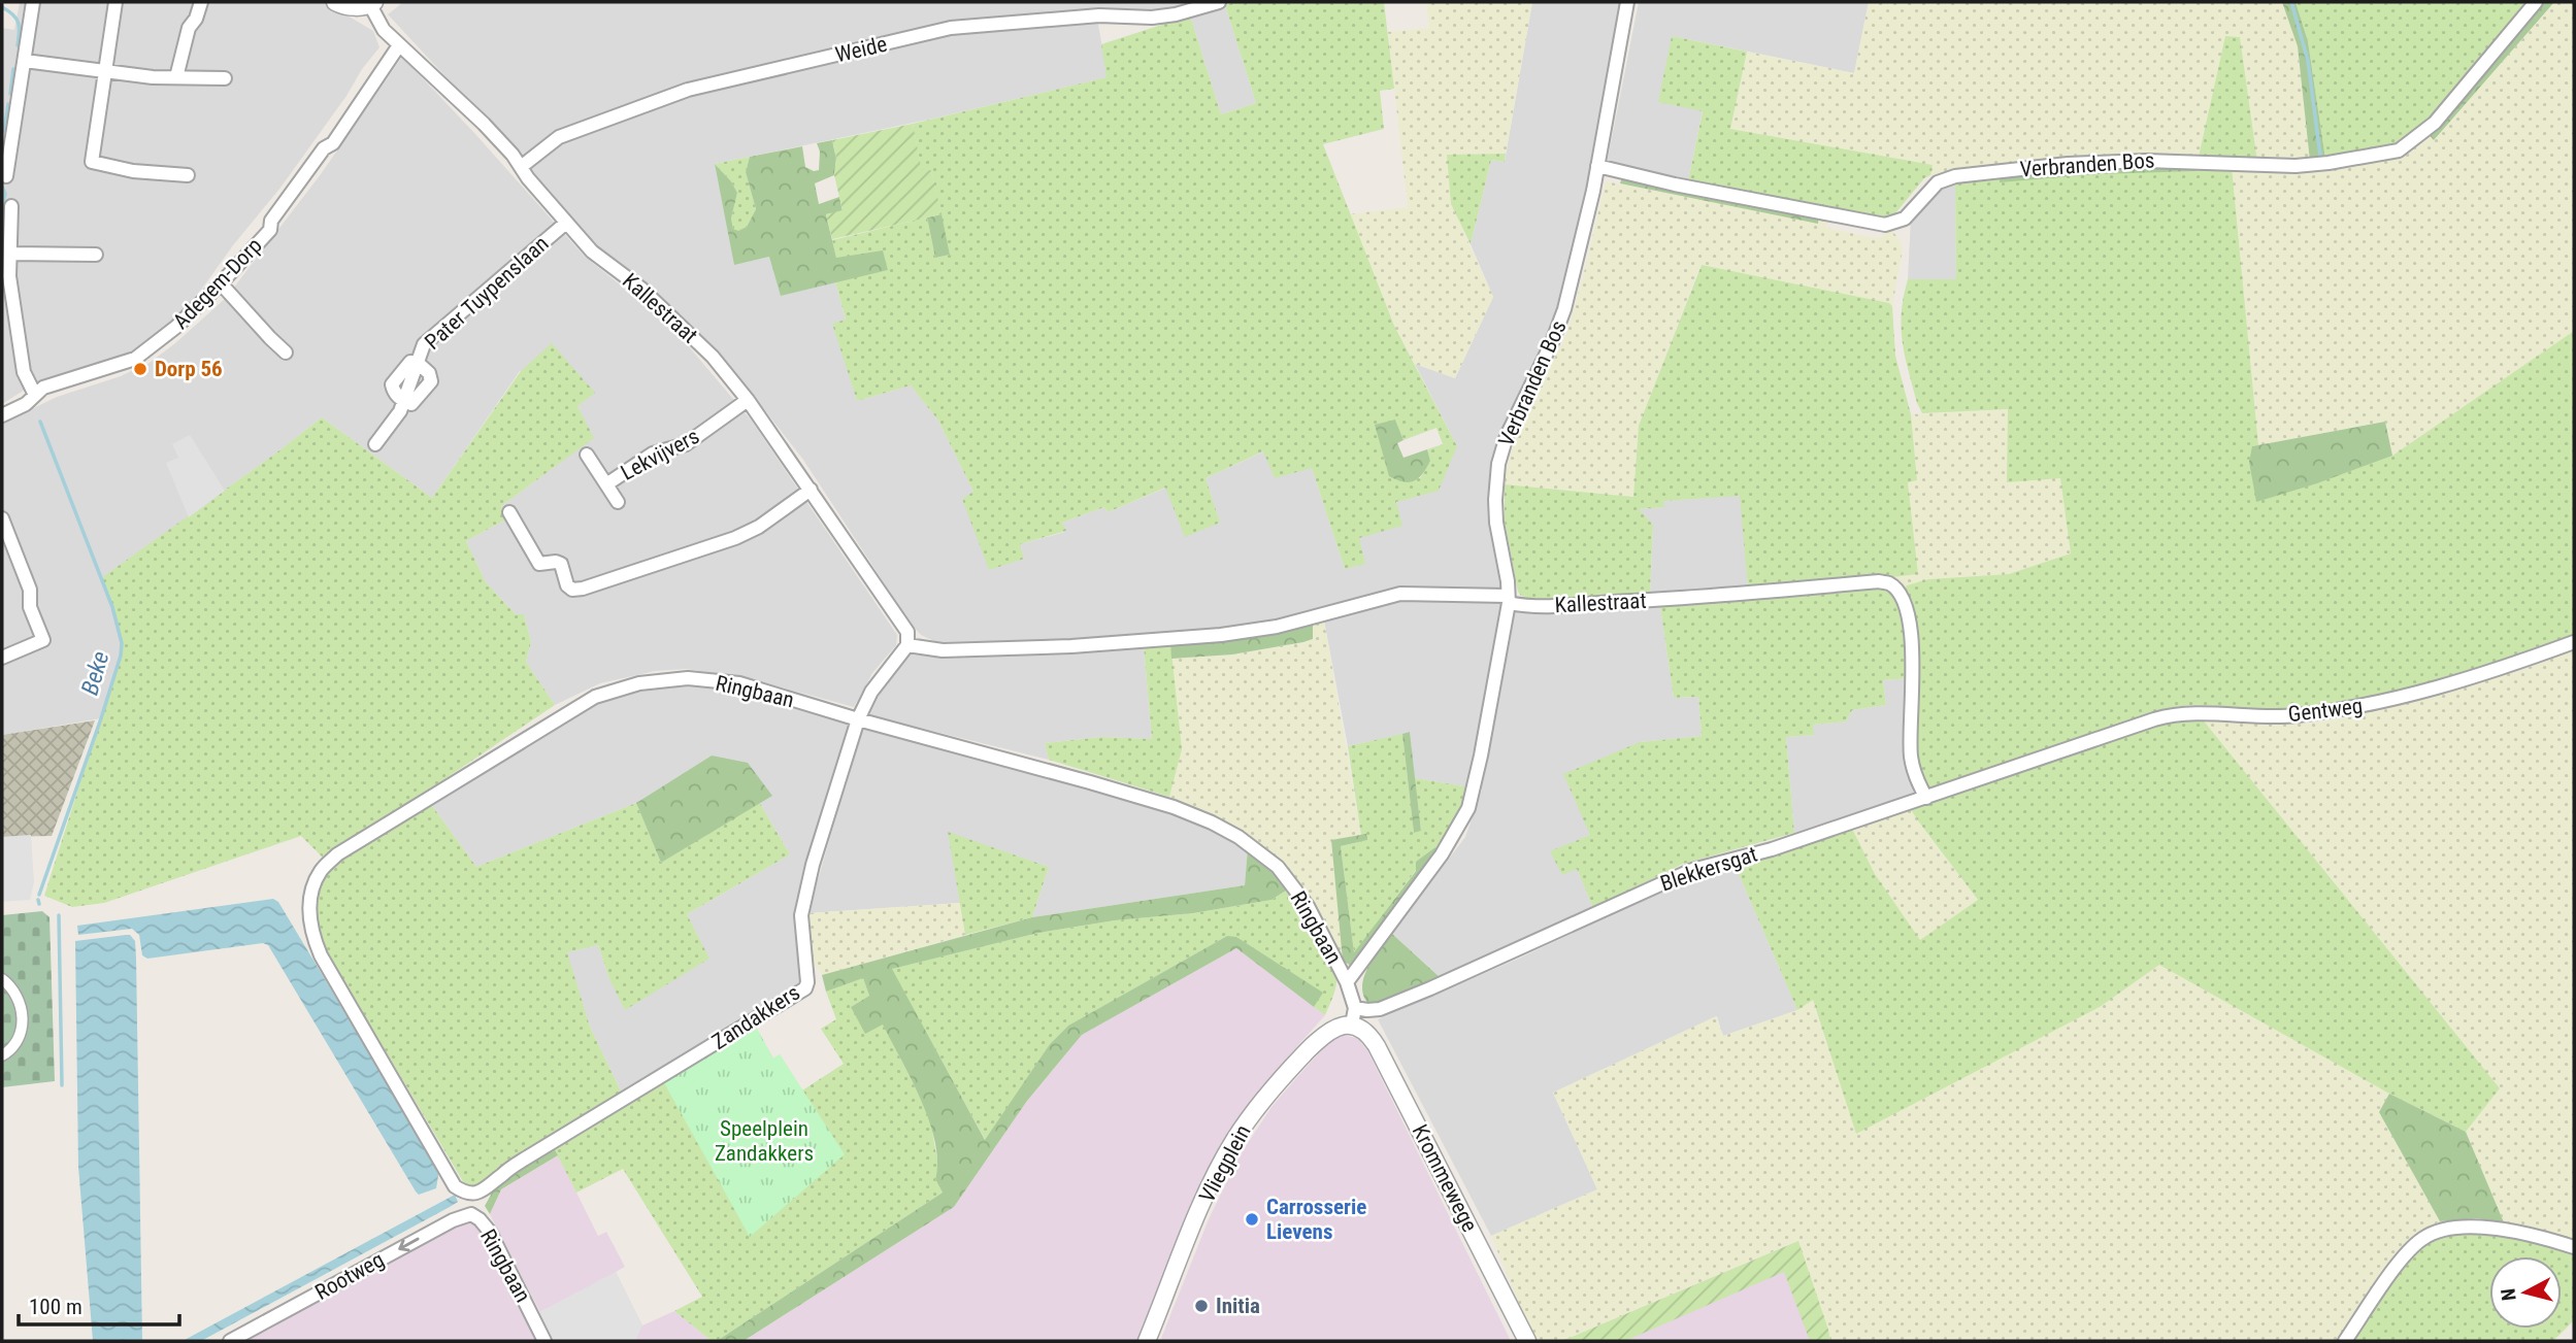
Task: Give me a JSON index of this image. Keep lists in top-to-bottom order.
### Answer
{
  "streets": {
    "street": [
      "Weide",
      "Verbranden Bos",
      "Adegem-Dorp",
      "Pater Tuypenslaan",
      "Kallestraat",
      "Lekvijvers",
      "Ringbaan",
      "Gentweg",
      "Blekkersgat",
      "Zandakkers",
      "Vliegplein",
      "Krommewege",
      "Rootweg"
    ]
  },
  "crossings": [
    ["Weide", "Kallestraat"],
    ["Verbranden Bos", "Kallestraat"],
    ["Adegem-Dorp", "Kallestraat"],
    ["Pater Tuypenslaan", "Kallestraat"],
    ["Kallestraat", "Lekvijvers"],
    ["Kallestraat", "Blekkersgat"],
    ["Ringbaan", "Blekkersgat"],
    ["Ringbaan", "Zandakkers"],
    ["Ringbaan", "Vliegplein"],
    ["Ringbaan", "Krommewege"],
    ["Ringbaan", "Rootweg"],
    ["Gentweg", "Blekkersgat"],
    ["Blekkersgat", "Vliegplein"],
    ["Blekkersgat", "Krommewege"],
    ["Vliegplein", "Krommewege"]
  ],
  "one_way": ["Rootweg"],
  "water": ["Beke"],
  "parks": ["Speelplein Zandakkers"],
  "places": ["Dorp 56", "Carrosserie Lievens", "Initia"],
  "scale_bar": "100 m",
  "north": "left"
}
